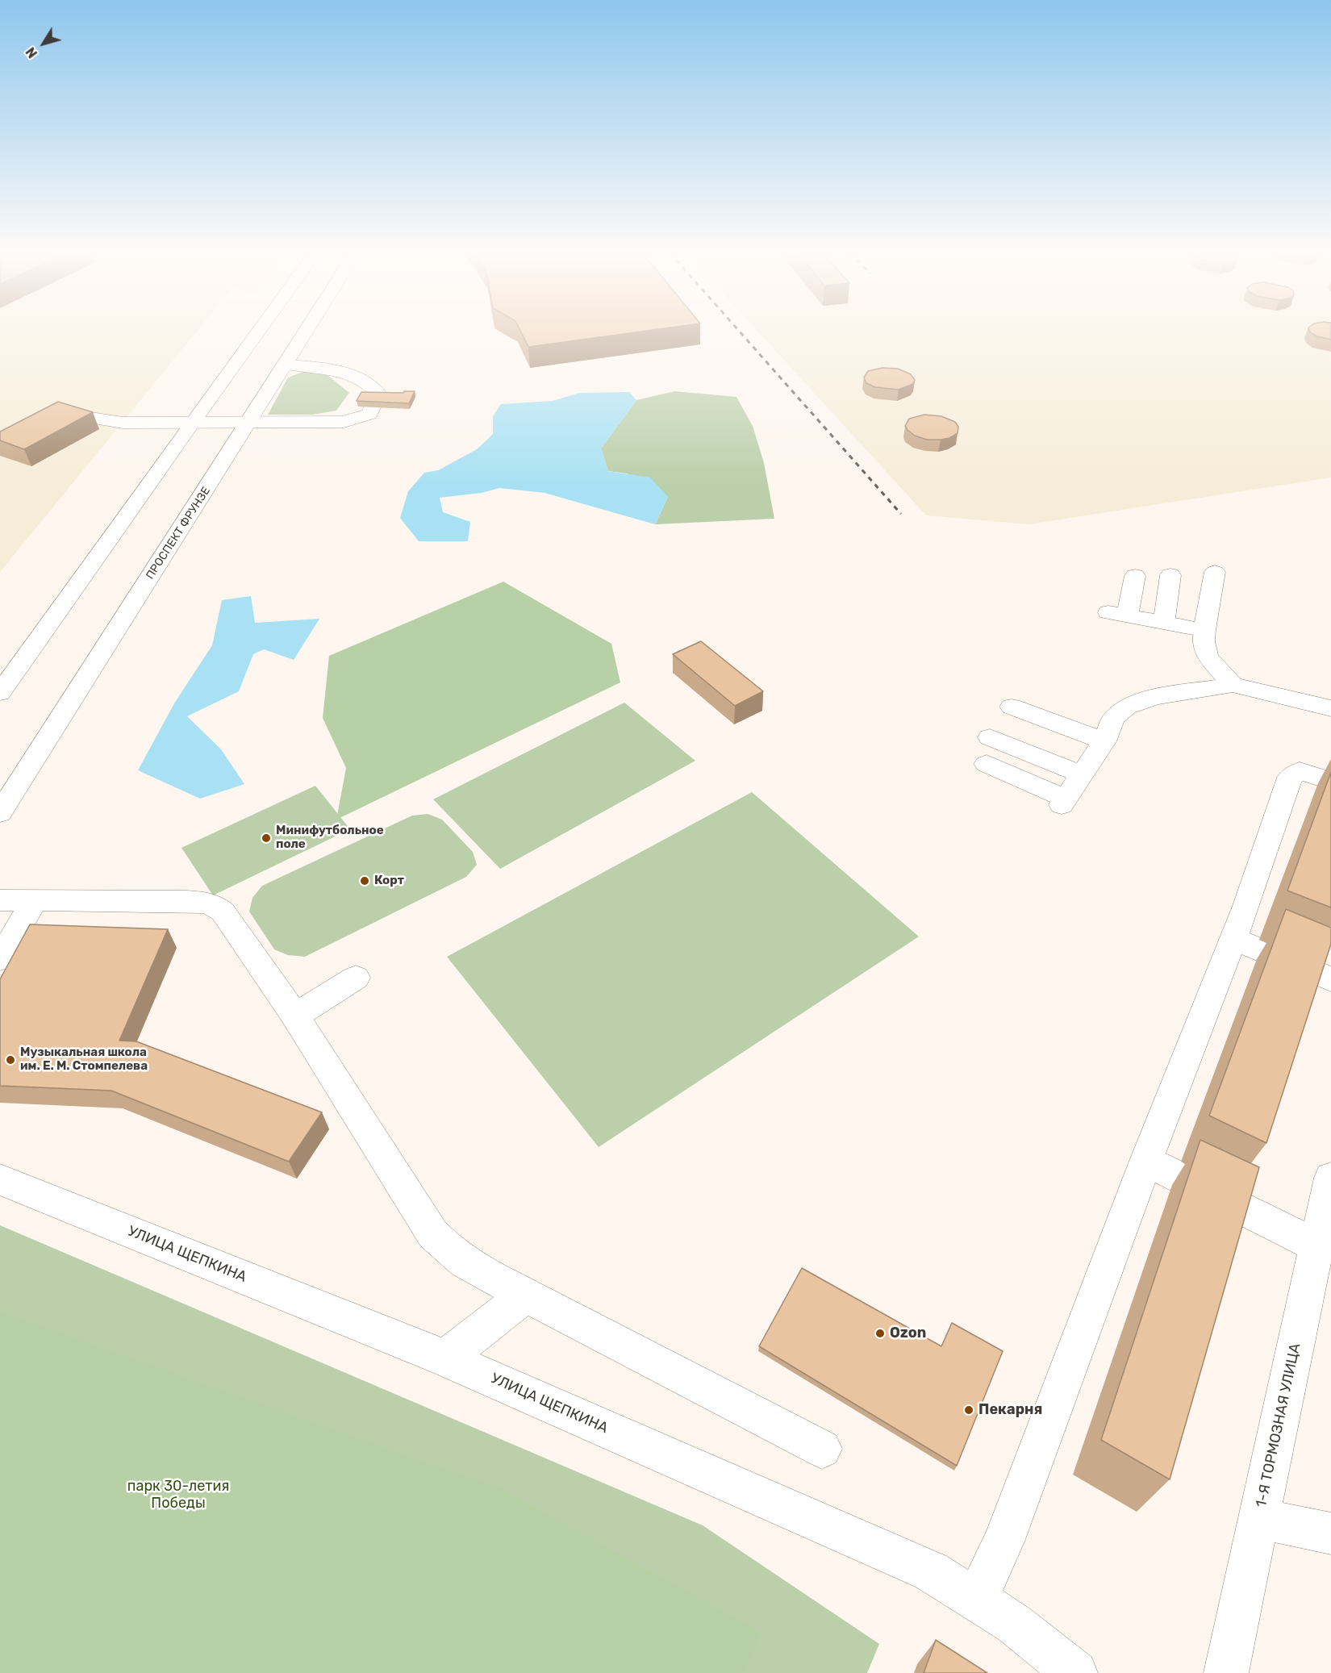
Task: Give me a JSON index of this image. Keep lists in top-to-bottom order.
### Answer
{
  "streets": {
    "main road": ["ПРОСПЕКТ ФРУНЗЕ", "УЛИЦА ЩЕПКИНА", "1-Я ТОРМОЗНАЯ УЛИЦА"]
  },
  "parks": ["парк 30-летия Победы"],
  "places": [
    "Минифутбольное поле",
    "Корт",
    "Музыкальная школа им. Е. М. Стомпелева",
    "Ozon",
    "Пекарня"
  ],
  "north": "bottom left"
}
